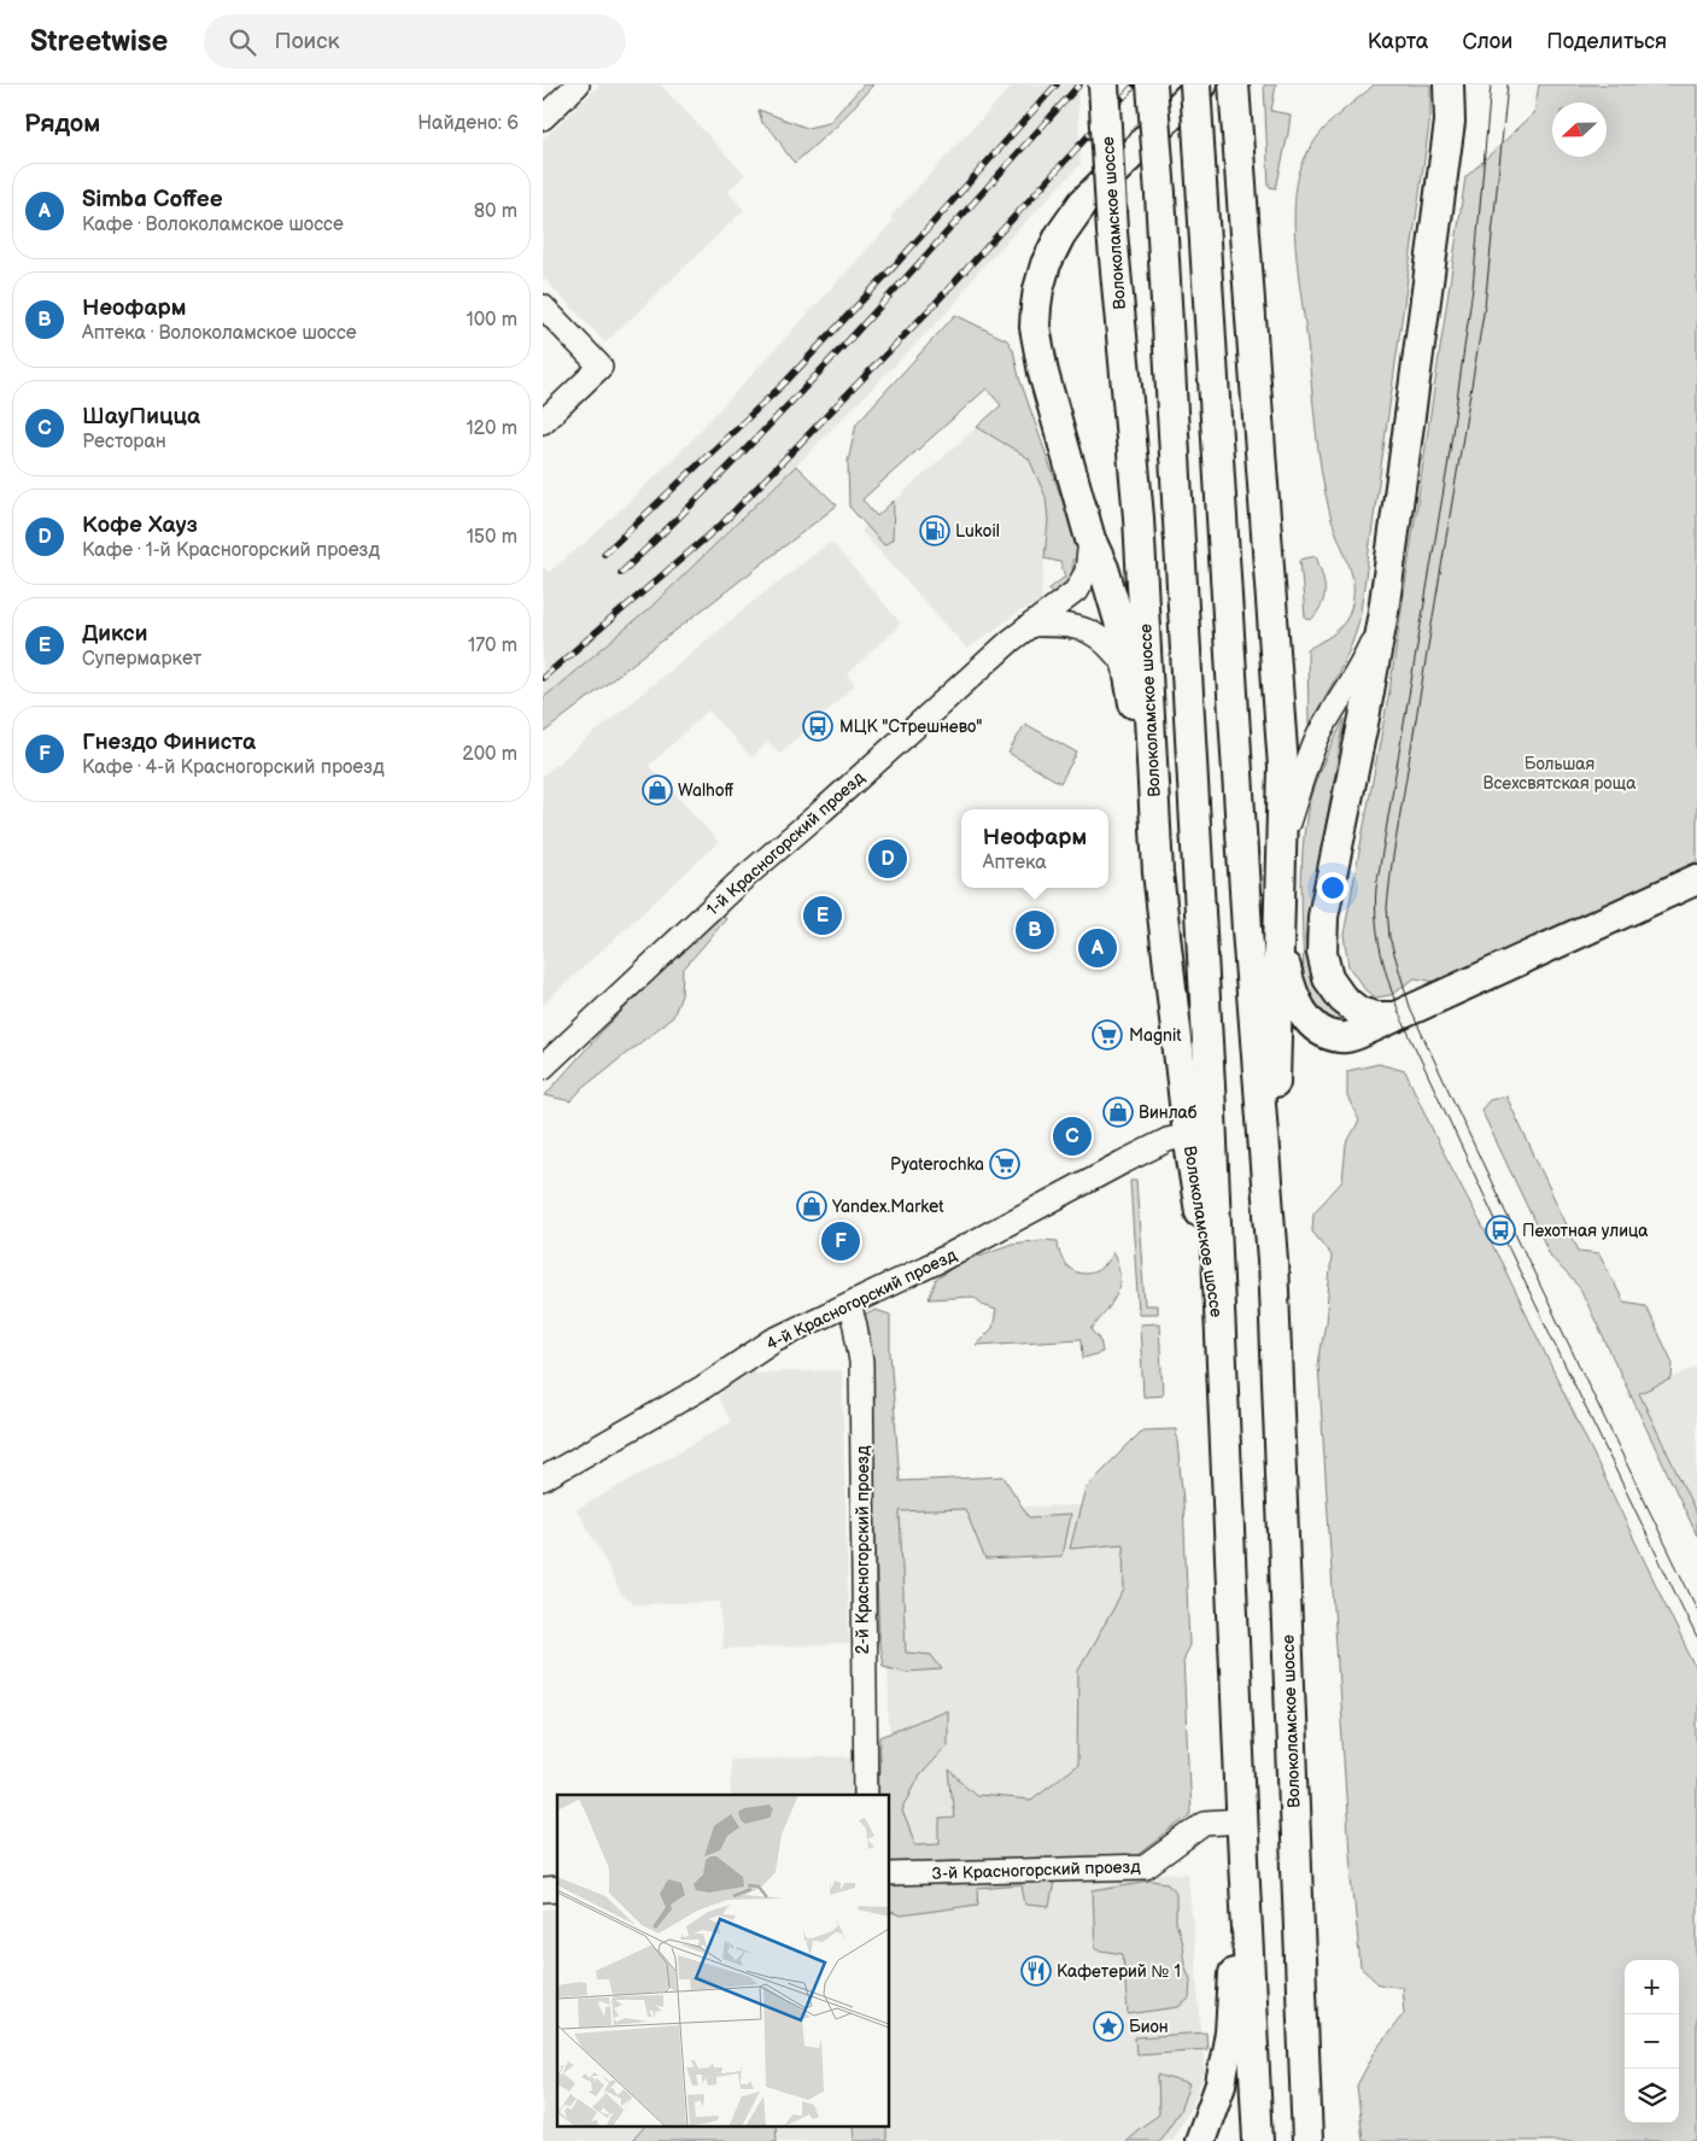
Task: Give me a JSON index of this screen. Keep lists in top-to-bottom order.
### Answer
{
  "streets": {
    "main road": ["Волоколамское шоссе"],
    "street": [
      "1-й Красногорский проезд",
      "4-й Красногорский проезд",
      "2-й Красногорский проезд",
      "3-й Красногорский проезд"
    ]
  },
  "crossings": [
    ["Волоколамское шоссе", "4-й Красногорский проезд"],
    ["Волоколамское шоссе", "3-й Красногорский проезд"],
    ["4-й Красногорский проезд", "2-й Красногорский проезд"]
  ],
  "parks": ["Большая Всехсвятская роща"],
  "places": {
    "fuel station": ["Lukoil"],
    "bus stop": ["МЦК \"Стрешнево\"", "Пехотная улица"],
    "shop": ["Walhoff", "Винлаб", "Yandex.Market"],
    "supermarket": ["Magnit", "Pyaterochka"],
    "restaurant": ["Кафетерий № 1"],
    "place": ["Бион"]
  },
  "north": "left",
  "page": {
    "header": "Streetwise",
    "search": "Поиск",
    "nav": ["Карта", "Слои", "Поделиться"],
    "heading": ["Рядом", "Найдено: 6"],
    "list": [
      {
        "mark": "A",
        "name": "Simba Coffee",
        "note": "Кафе · Волоколамское шоссе",
        "value": "80 m"
      },
      {
        "mark": "B",
        "name": "Неофарм",
        "note": "Аптека · Волоколамское шоссе",
        "value": "100 m"
      },
      {
        "mark": "C",
        "name": "ШауПицца",
        "note": "Ресторан",
        "value": "120 m"
      },
      {
        "mark": "D",
        "name": "Кофе Хауз",
        "note": "Кафе · 1-й Красногорский проезд",
        "value": "150 m"
      },
      {
        "mark": "E",
        "name": "Дикси",
        "note": "Супермаркет",
        "value": "170 m"
      },
      {
        "mark": "F",
        "name": "Гнездо Финиста",
        "note": "Кафе · 4-й Красногорский проезд",
        "value": "200 m"
      }
    ],
    "popup": ["Неофарм", "Аптека"],
    "pins": [
      "D",
      "E",
      "B",
      "A",
      "C",
      "F"
    ],
    "map_buttons": ["+", "−"]
  }
}
